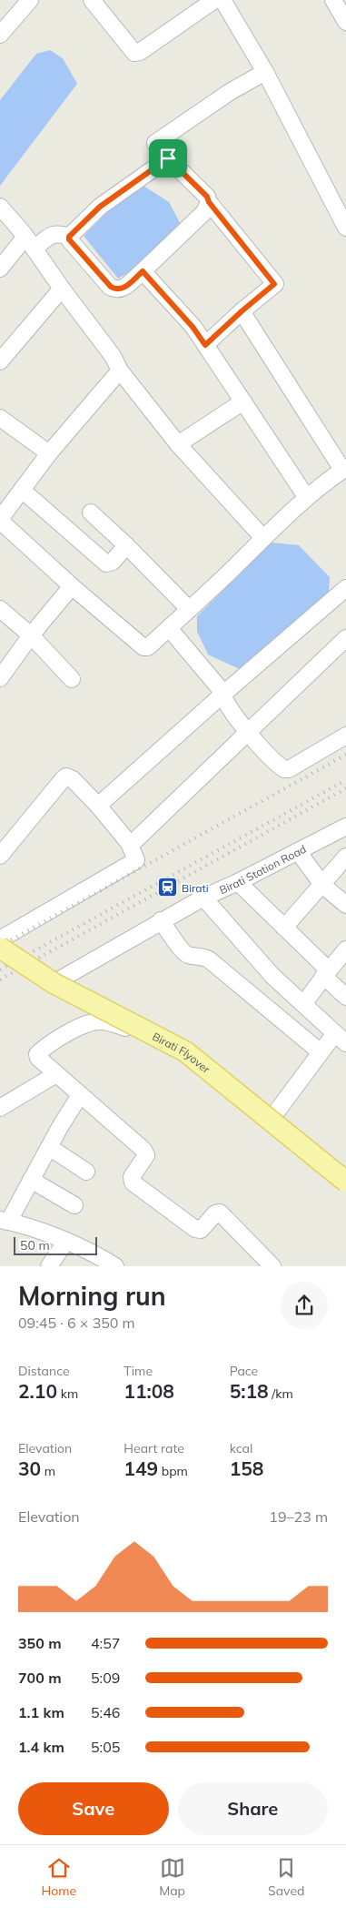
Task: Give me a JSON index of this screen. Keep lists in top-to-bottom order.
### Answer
{
  "streets": {
    "main road": ["Birati Flyover"],
    "street": ["Birati Station Road"]
  },
  "places": {
    "station": ["Birati"]
  },
  "scale_bar": "50 m",
  "page": {
    "scale": "50 m",
    "heading": ["Morning run", "09:45 · 6 × 350 m"],
    "stats": [
      ["Distance", "2.10 km"],
      ["Time", "11:08"],
      ["Pace", "5:18 /km"],
      ["Elevation", "30 m"],
      ["Heart rate", "149 bpm"],
      ["kcal", "158"]
    ],
    "chart": ["Elevation", "19–23 m"],
    "list": [
      {
        "name": "350 m",
        "note": "4:57"
      },
      {
        "name": "700 m",
        "note": "5:09"
      },
      {
        "name": "1.1 km",
        "note": "5:46"
      },
      {
        "name": "1.4 km",
        "note": "5:05"
      }
    ],
    "buttons": ["Save", "Share"],
    "tabs": ["Home", "Map", "Saved"]
  }
}
